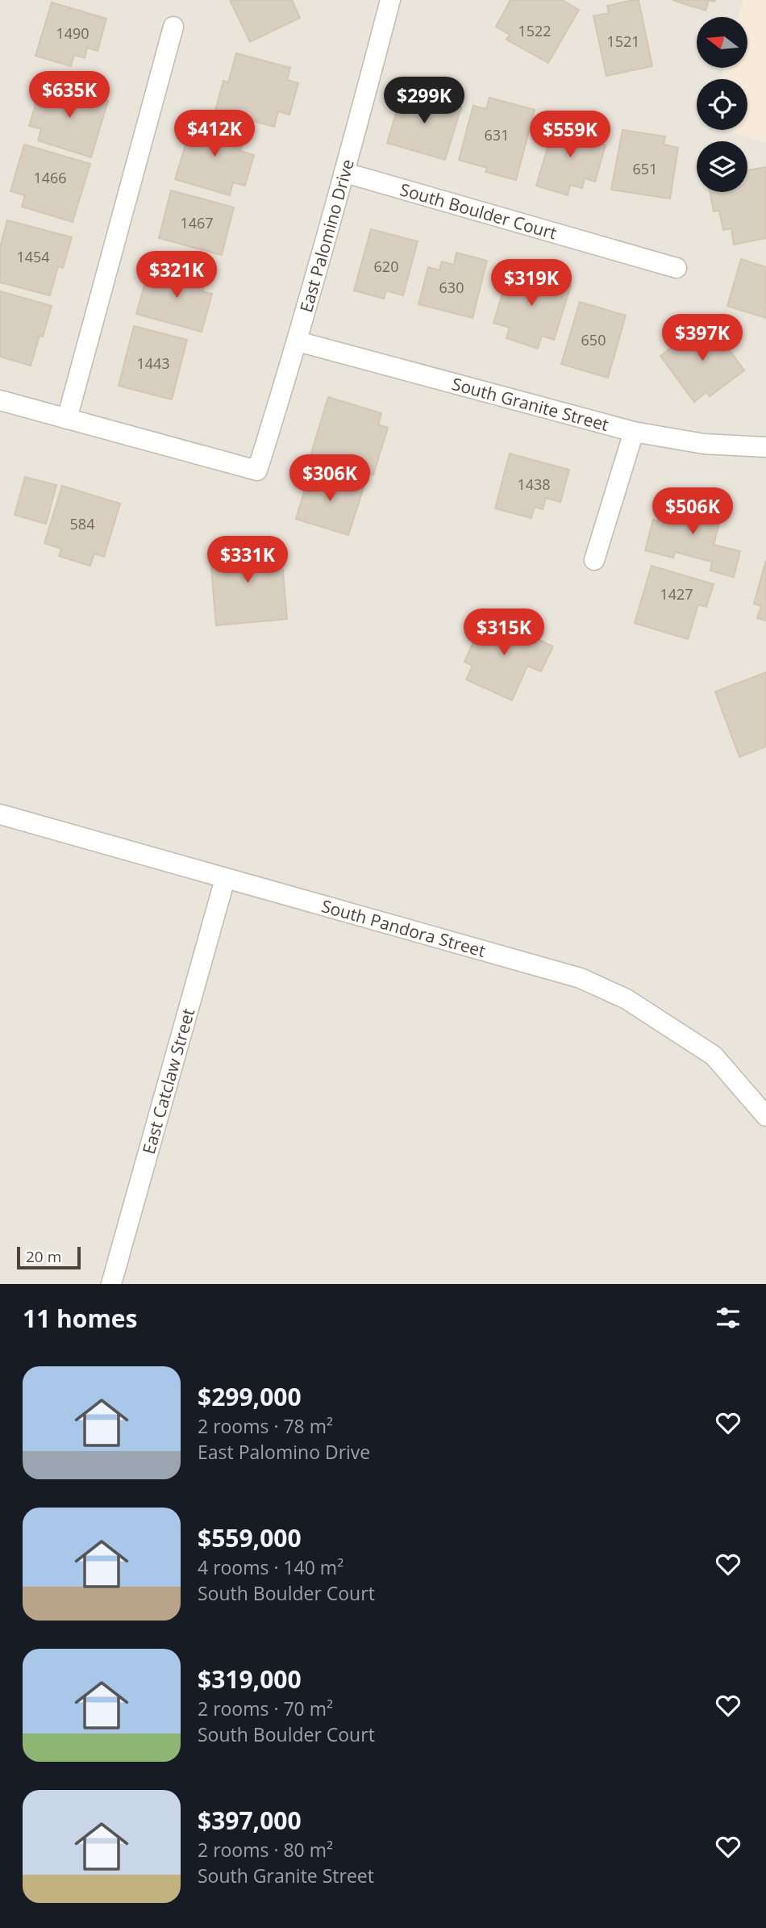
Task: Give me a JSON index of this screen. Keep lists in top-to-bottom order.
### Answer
{
  "streets": {
    "street": [
      "South Boulder Court",
      "East Palomino Drive",
      "South Granite Street",
      "South Pandora Street",
      "East Catclaw Street"
    ]
  },
  "crossings": [
    ["South Boulder Court", "East Palomino Drive"],
    ["East Palomino Drive", "South Granite Street"],
    ["South Pandora Street", "East Catclaw Street"]
  ],
  "house_numbers": [
    "1522",
    "1490",
    "1521",
    "631",
    "651",
    "1466",
    "1467",
    "1454",
    "620",
    "630",
    "650",
    "1443",
    "1438",
    "584",
    "1427"
  ],
  "scale_bar": "20 m",
  "north": "left",
  "page": {
    "price": [
      "$635K",
      "$299K",
      "$412K",
      "$559K",
      "$321K",
      "$319K",
      "$397K",
      "$306K",
      "$506K",
      "$331K",
      "$315K"
    ],
    "scale": "20 m",
    "heading": "11 homes",
    "list": [
      {
        "name": "$299,000",
        "note": "2 rooms · 78 m² · East Palomino Drive"
      },
      {
        "name": "$559,000",
        "note": "4 rooms · 140 m² · South Boulder Court"
      },
      {
        "name": "$319,000",
        "note": "2 rooms · 70 m² · South Boulder Court"
      },
      {
        "name": "$397,000",
        "note": "2 rooms · 80 m² · South Granite Street"
      }
    ]
  }
}
